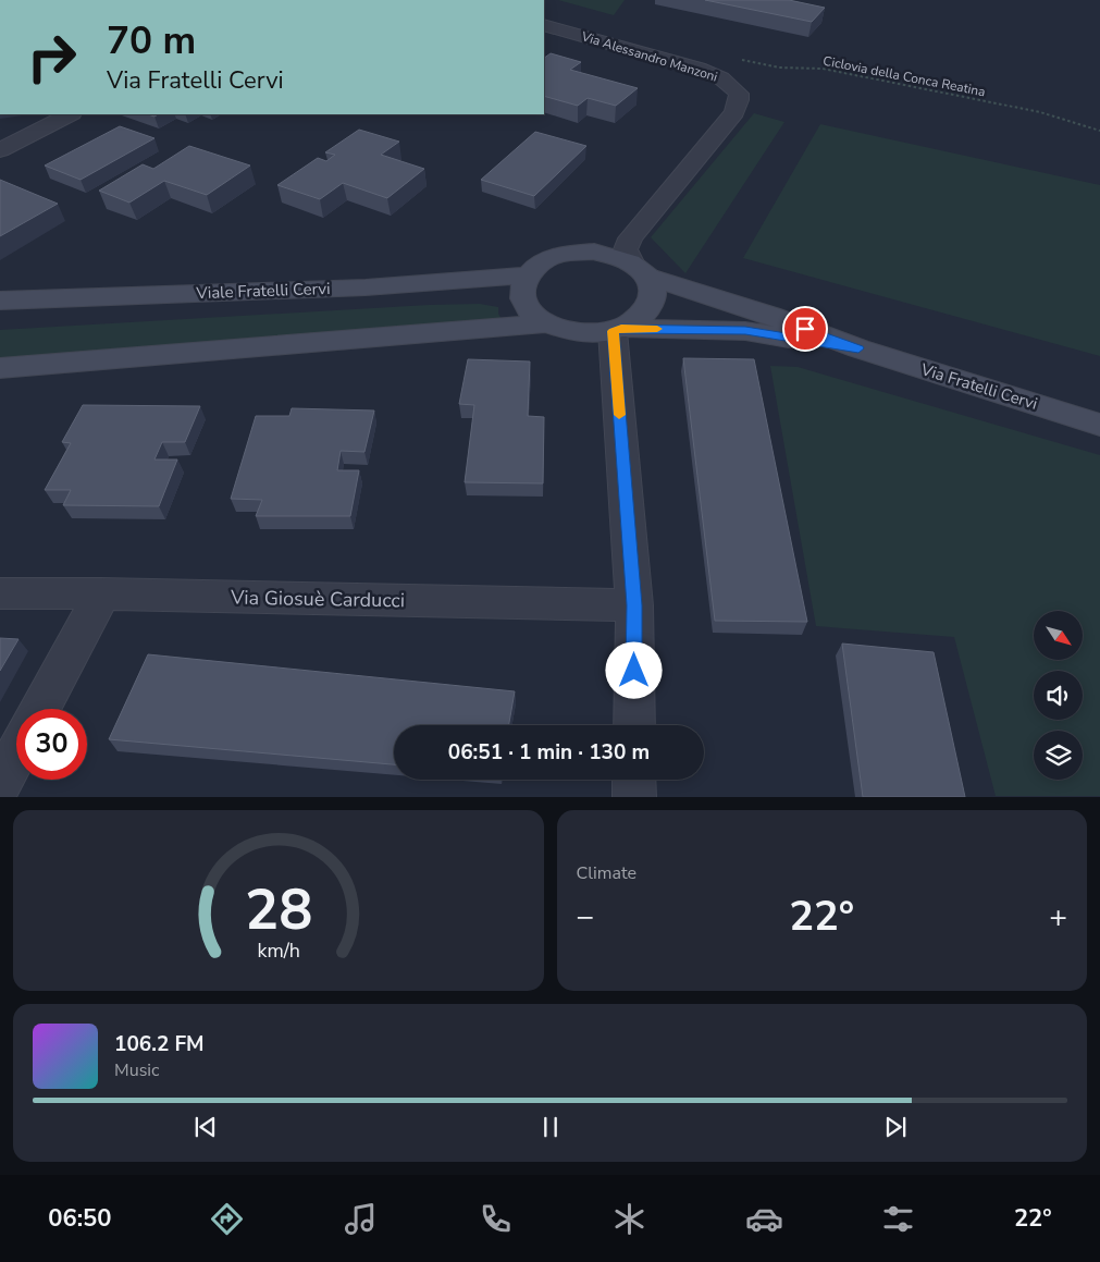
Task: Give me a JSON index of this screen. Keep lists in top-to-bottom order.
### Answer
{
  "streets": {
    "street": [
      "Via Alessandro Manzoni",
      "Viale Fratelli Cervi",
      "Via Fratelli Cervi",
      "Via Giosuè Carducci"
    ],
    "path": ["Ciclovia della Conca Reatina"]
  },
  "crossings": [
    ["Via Alessandro Manzoni", "Viale Fratelli Cervi"],
    ["Via Alessandro Manzoni", "Via Fratelli Cervi"],
    ["Viale Fratelli Cervi", "Via Fratelli Cervi"]
  ],
  "north": "bottom right",
  "page": {
    "turn": ["70 m", "Via Fratelli Cervi"],
    "limit": "30",
    "trip": "06:51 · 1 min · 130 m",
    "tile": "Climate",
    "heat": ["−", "22°", "+"],
    "song": ["106.2 FM", "Music"],
    "tabs": ["06:50", "22°"],
    "gauge": ["28", "km/h"]
  }
}
